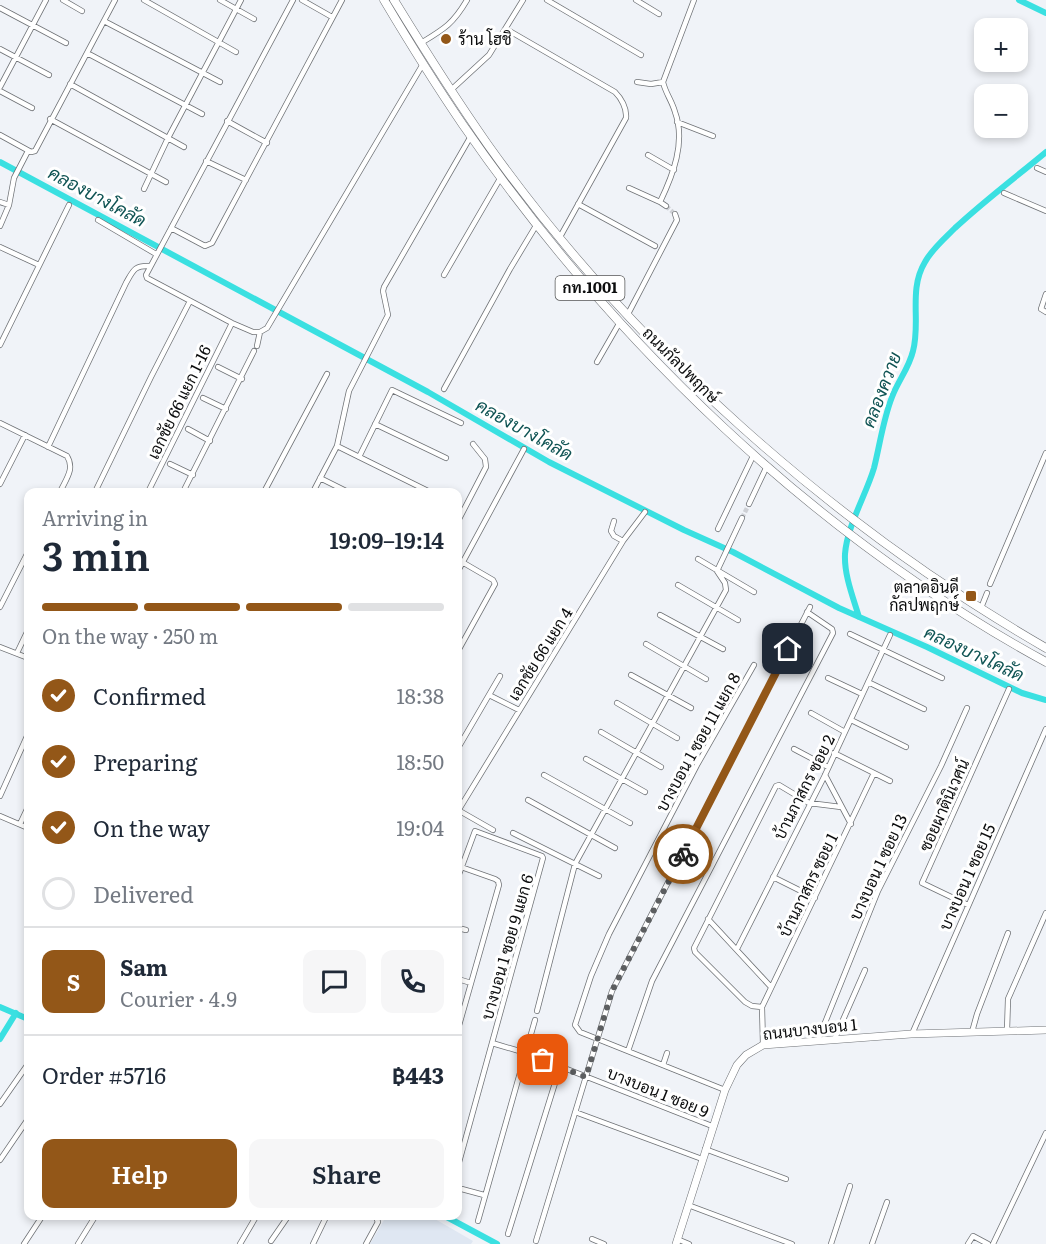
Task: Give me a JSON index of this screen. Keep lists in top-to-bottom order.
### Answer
{
  "streets": {
    "main road": ["กท.1001", "ถนนกัลปพฤกษ์", "ถนนบางบอน 1"],
    "street": [
      "เอกชัย 66 แยก 1-16",
      "เอกชัย 66 แยก 4",
      "บางบอน 1 ซอย 11 แยก 8",
      "บ้านภาสกร ซอย 2",
      "ซอยผาตินิเวศน์",
      "บางบอน 1 ซอย 13",
      "บางบอน 1 ซอย 15",
      "บ้านภาสกร ซอย 1",
      "บางบอน 1 ซอย 9 แยก 6",
      "บางบอน 1 ซอย 9"
    ]
  },
  "crossings": [
    ["ซอยผาตินิเวศน์", "บางบอน 1 ซอย 15"],
    ["บางบอน 1 ซอย 13", "ถนนบางบอน 1"],
    ["บางบอน 1 ซอย 15", "ถนนบางบอน 1"],
    ["บางบอน 1 ซอย 9 แยก 6", "บางบอน 1 ซอย 9"],
    ["ถนนบางบอน 1", "บางบอน 1 ซอย 9"]
  ],
  "water": ["คลองบางโคลัด", "คลองควาย"],
  "places": {
    "other": ["ร้าน โฮชิ"],
    "transit": ["ตลาดอินดี กัลปพฤกษ์"]
  },
  "page": {
    "map_buttons": ["+", "−"],
    "heading": ["3 min", "Arriving in", "19:09–19:14"],
    "panel": [
      "Sam",
      "Courier · 4.9",
      "Order #5716",
      "฿443"
    ],
    "bar": "On the way · 250 m",
    "list": [
      ["Confirmed", "18:38"],
      ["Preparing", "18:50"],
      ["On the way", "19:04"],
      "Delivered"
    ],
    "round": "S",
    "buttons": ["Help", "Share"]
  }
}
